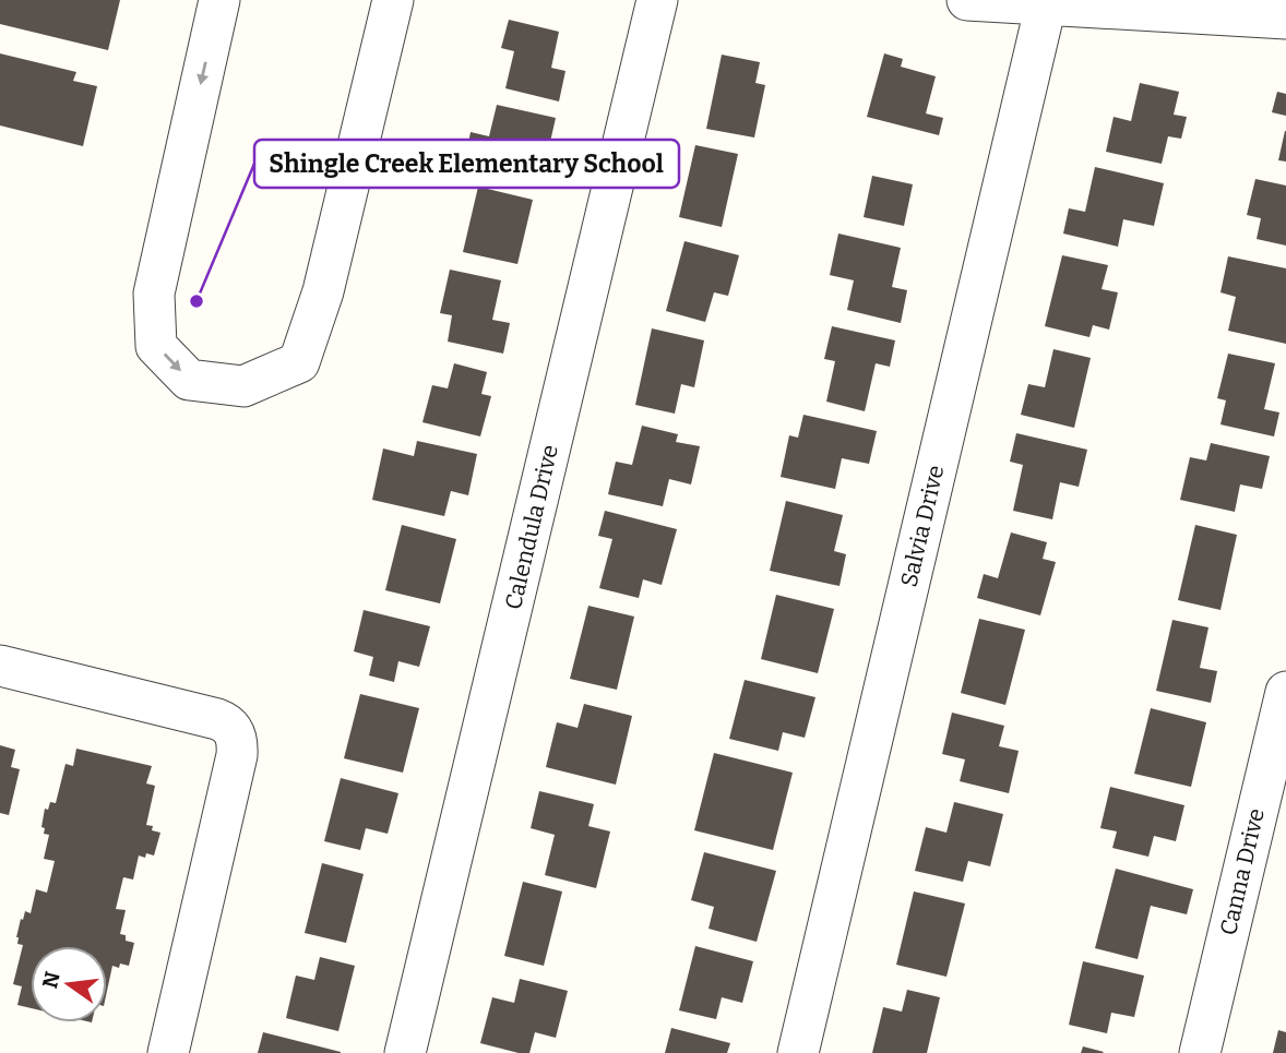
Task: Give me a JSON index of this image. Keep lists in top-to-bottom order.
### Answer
{
  "streets": {
    "street": ["Salvia Drive", "Calendula Drive", "Canna Drive"]
  },
  "places": ["Shingle Creek Elementary School"],
  "north": "left"
}
